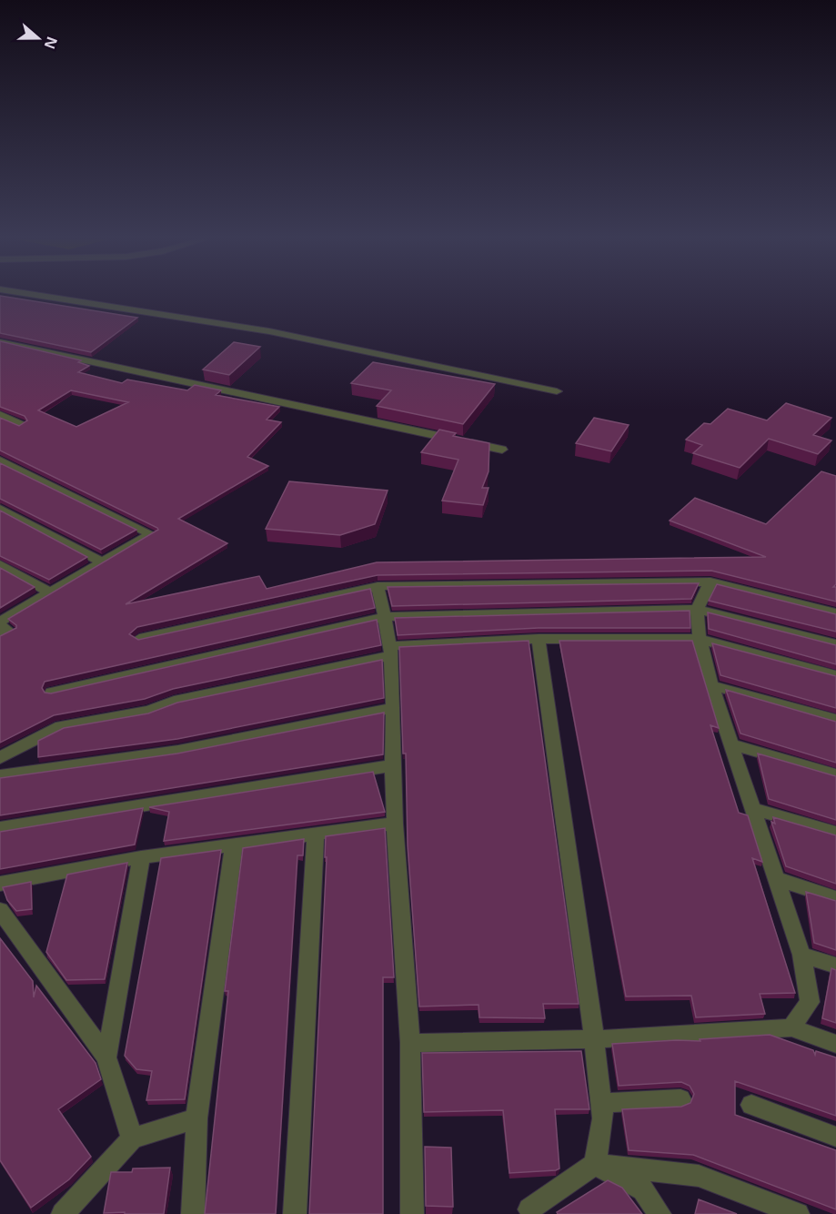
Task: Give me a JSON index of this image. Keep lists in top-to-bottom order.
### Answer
{
  "north": "right"
}
